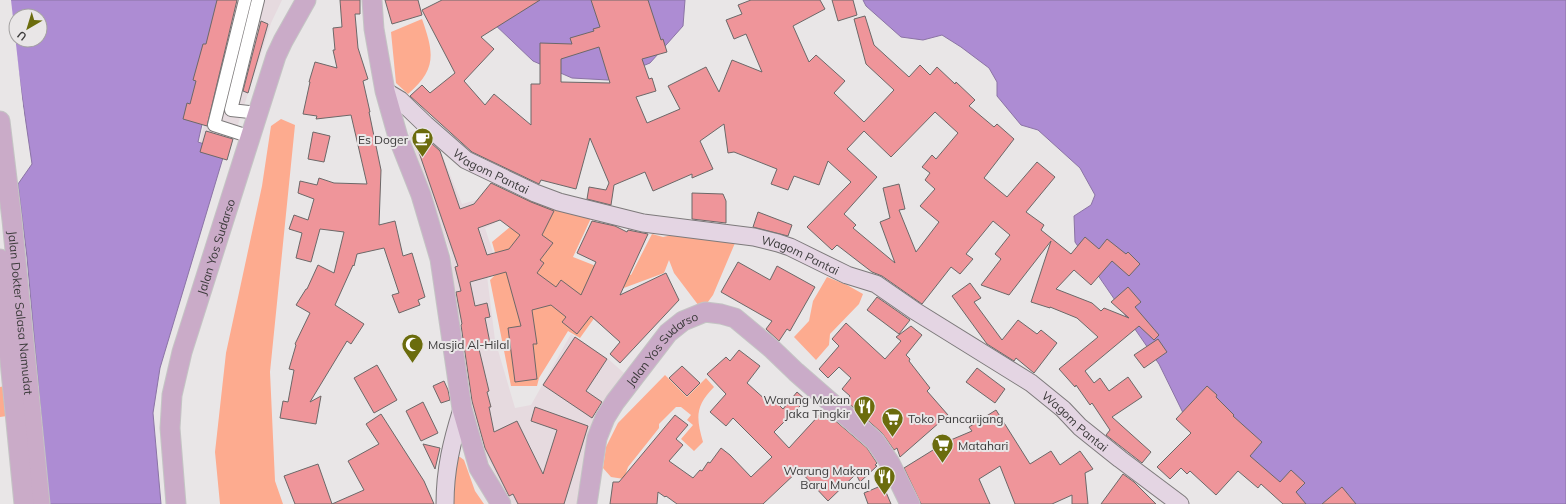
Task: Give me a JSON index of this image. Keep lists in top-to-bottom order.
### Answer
{
  "streets": {
    "main road": ["Jalan Yos Sudarso", "Jalan Dokter Salasa Namudat"],
    "street": ["Wagom Pantai"]
  },
  "places": {
    "cafe": ["Es Doger"],
    "mosque": ["Masjid Al-Hilal"],
    "restaurant": ["Warung Makan Jaka Tingkir", "Warung Makan Baru Muncul"],
    "supermarket": ["Toko Pancarijang", "Matahari"]
  },
  "north": "bottom left"
}
